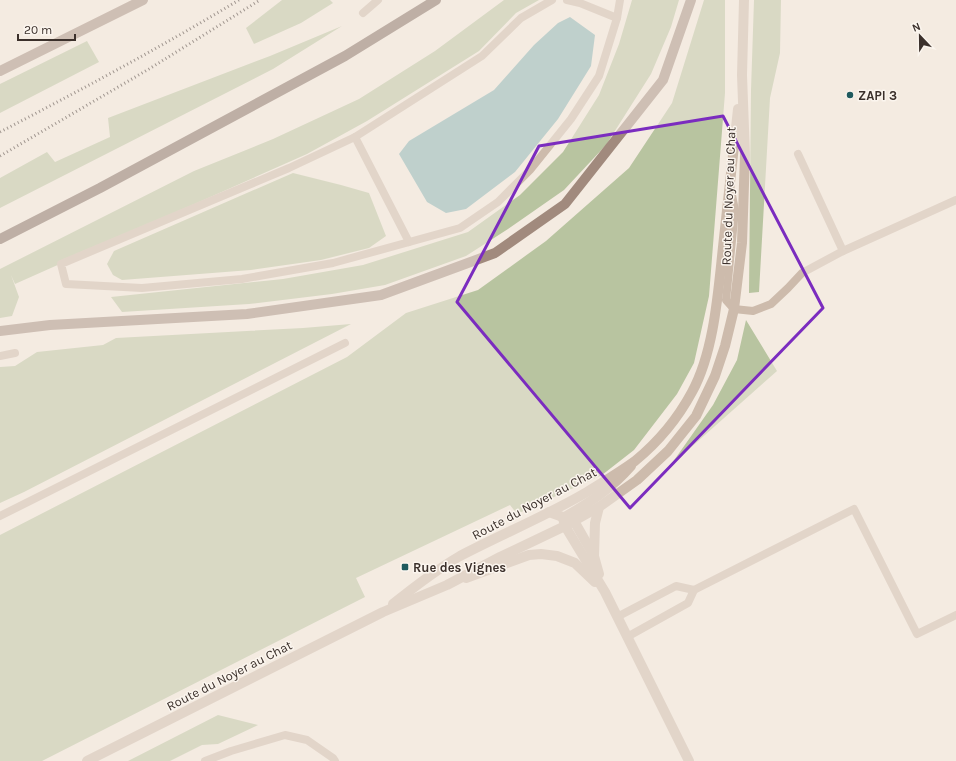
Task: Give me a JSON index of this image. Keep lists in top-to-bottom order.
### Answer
{
  "streets": {
    "street": ["Route du Noyer au Chat"]
  },
  "places": {
    "other": ["ZAPI 3"],
    "transit": ["Rue des Vignes"]
  },
  "scale_bar": "20 m",
  "north": "top"
}
